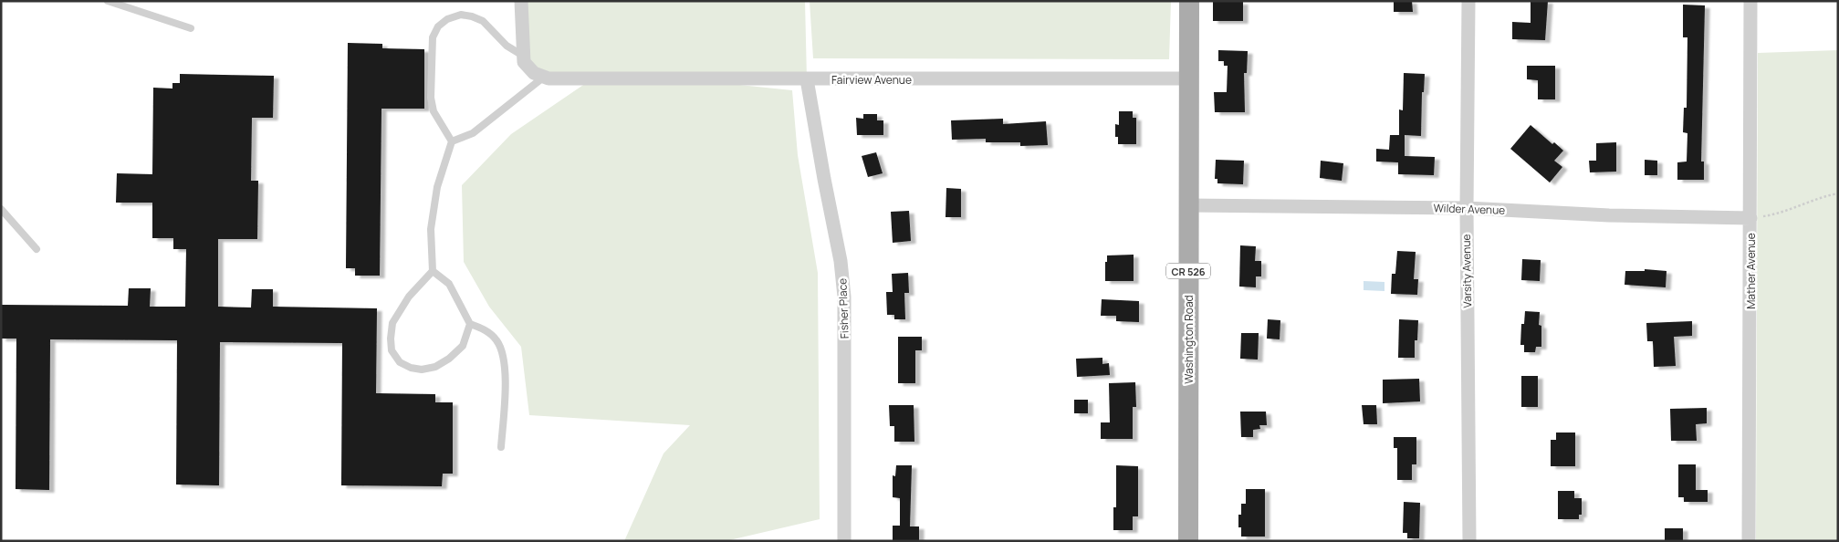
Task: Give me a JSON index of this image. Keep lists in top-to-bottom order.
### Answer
{
  "streets": {
    "main road": ["CR 526", "Washington Road"],
    "street": [
      "Fairview Avenue",
      "Wilder Avenue",
      "Varsity Avenue",
      "Mather Avenue",
      "Fisher Place"
    ]
  },
  "crossings": [
    ["Fairview Avenue", "Fisher Place"],
    ["Fairview Avenue", "Washington Road"],
    ["Wilder Avenue", "Varsity Avenue"],
    ["Wilder Avenue", "Mather Avenue"],
    ["Wilder Avenue", "Washington Road"]
  ]
}
